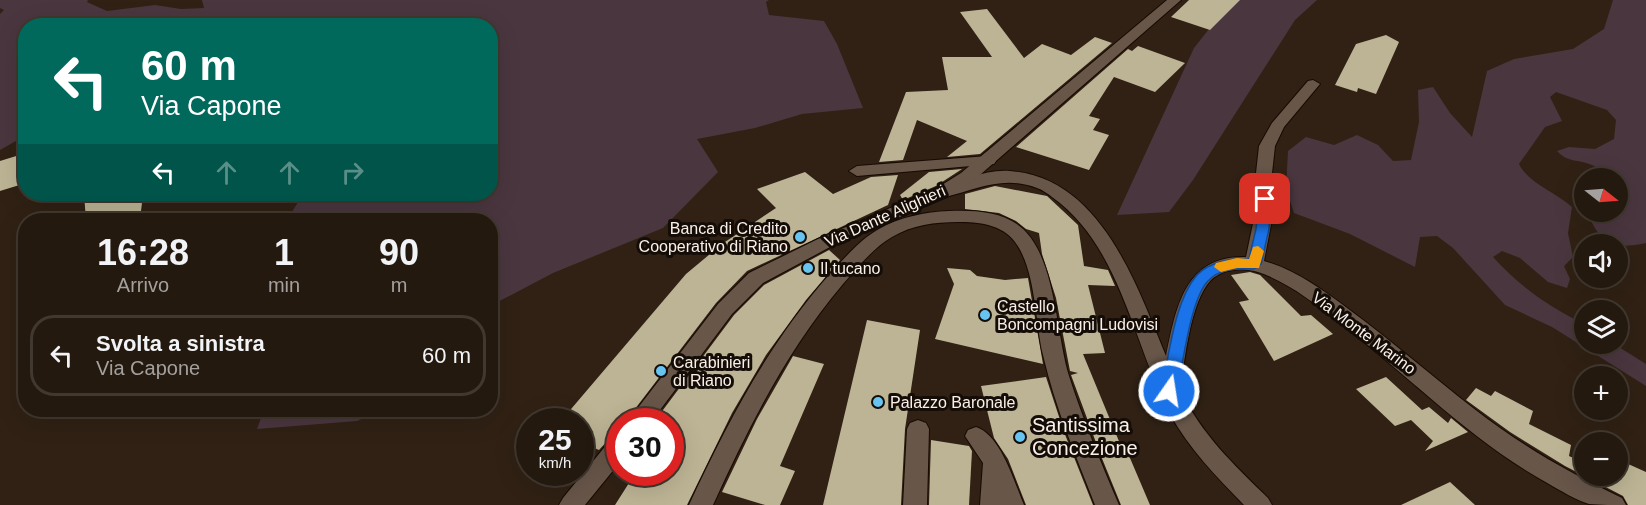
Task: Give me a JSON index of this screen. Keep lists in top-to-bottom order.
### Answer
{
  "streets": {
    "street": ["Via Dante Alighieri", "Via Monte Marino"]
  },
  "places": [
    "Banca di Credito Cooperativo di Riano",
    "Il tucano",
    "Castello Boncompagni Ludovisi",
    "Carabinieri di Riano",
    "Palazzo Baronale",
    "Santissima Concezione"
  ],
  "north": "right",
  "page": {
    "turn": ["60 m", "Via Capone"],
    "map_buttons": ["+", "−"],
    "eta": [
      "16:28",
      "Arrivo",
      "1",
      "min",
      "90",
      "m"
    ],
    "list": [
      {
        "name": "Svolta a sinistra",
        "note": "Via Capone",
        "value": "60 m"
      }
    ],
    "speed": "25 km/h",
    "limit": "30"
  }
}
